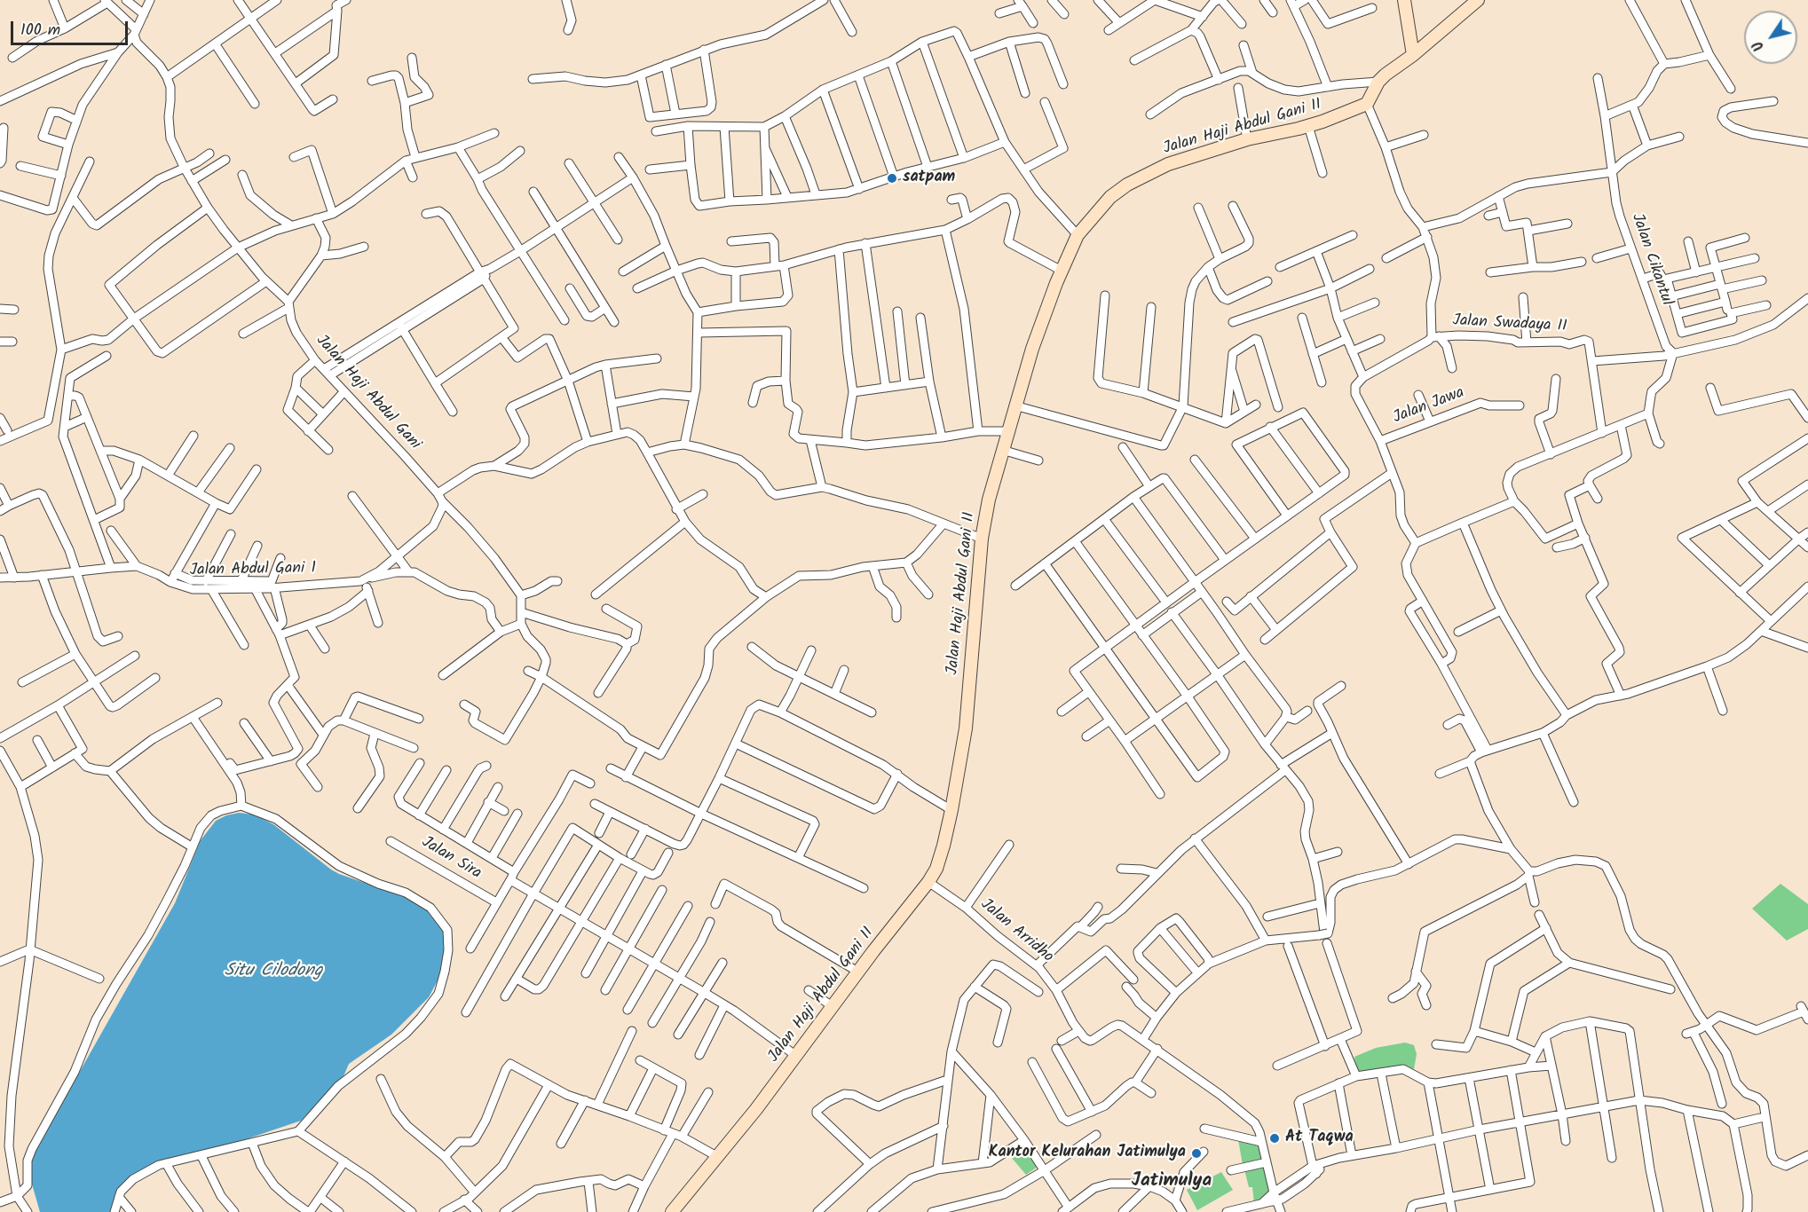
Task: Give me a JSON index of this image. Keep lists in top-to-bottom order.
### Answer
{
  "streets": {
    "street": [
      "Jalan Haji Abdul Gani II",
      "Jalan Cikantul",
      "Jalan Swadaya II",
      "Jalan Haji Abdul Gani",
      "Jalan Jawa",
      "Jalan Abdul Gani 1",
      "Jalan Sira",
      "Jalan Arridho"
    ]
  },
  "crossings": [
    ["Jalan Haji Abdul Gani II", "Jalan Arridho"]
  ],
  "districts": ["Jatimulya"],
  "water": ["Situ Cilodong"],
  "places": ["satpam", "At Taqwa", "Kantor Kelurahan Jatimulya"],
  "scale_bar": "100 m",
  "north": "bottom left"
}
